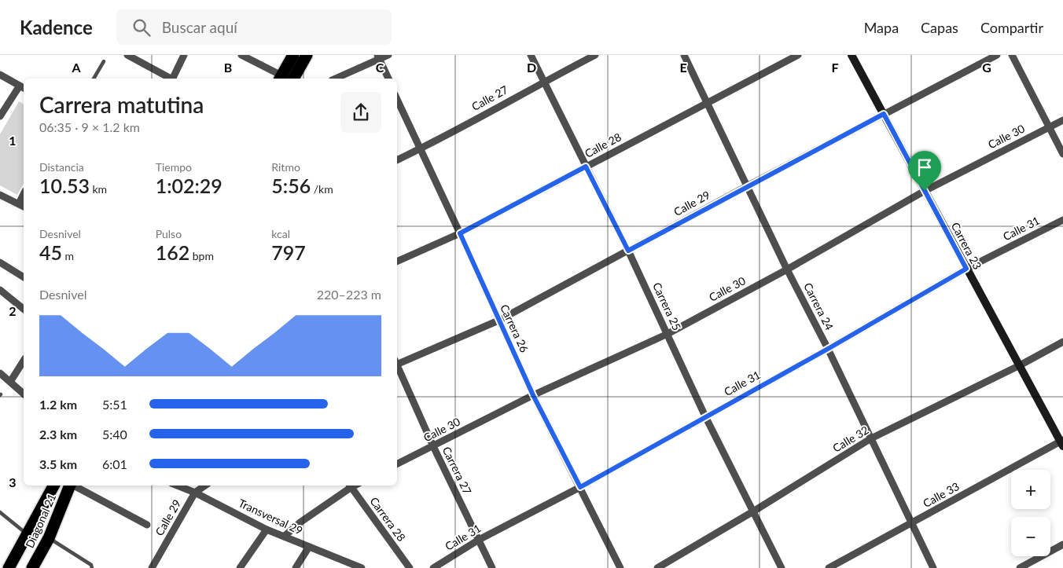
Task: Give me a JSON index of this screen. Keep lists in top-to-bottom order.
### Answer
{
  "streets": {
    "highway": ["Diagonal 21"],
    "street": [
      "Calle 27",
      "Calle 30",
      "Calle 28",
      "Calle 29",
      "Calle 31",
      "Carrera 23",
      "Carrera 25",
      "Carrera 24",
      "Carrera 26",
      "Calle 32",
      "Carrera 27",
      "Calle 33",
      "Transversal 29",
      "Carrera 28"
    ]
  },
  "crossings": [
    ["Calle 27", "Carrera 25"],
    ["Calle 27", "Carrera 26"],
    ["Calle 30", "Carrera 23"],
    ["Calle 30", "Carrera 25"],
    ["Calle 30", "Carrera 24"],
    ["Calle 30", "Carrera 26"],
    ["Calle 30", "Carrera 27"],
    ["Calle 28", "Carrera 25"],
    ["Calle 28", "Carrera 24"],
    ["Calle 28", "Carrera 26"],
    ["Calle 29", "Carrera 23"],
    ["Calle 29", "Carrera 25"],
    ["Calle 29", "Carrera 24"],
    ["Calle 29", "Carrera 26"],
    ["Calle 29", "Transversal 29"],
    ["Calle 31", "Carrera 23"],
    ["Calle 31", "Carrera 25"],
    ["Calle 31", "Carrera 24"],
    ["Calle 31", "Carrera 26"],
    ["Calle 31", "Carrera 27"],
    ["Carrera 23", "Calle 32"],
    ["Carrera 23", "Calle 33"],
    ["Carrera 25", "Calle 32"],
    ["Carrera 24", "Calle 32"],
    ["Carrera 24", "Calle 33"]
  ],
  "page": {
    "header": "Kadence",
    "search": "Buscar aquí",
    "nav": ["Mapa", "Capas", "Compartir"],
    "heading": ["Carrera matutina", "06:35 · 9 × 1.2 km"],
    "stats": [
      ["Distancia", "10.53 km"],
      ["Tiempo", "1:02:29"],
      ["Ritmo", "5:56 /km"],
      ["Desnivel", "45 m"],
      ["Pulso", "162 bpm"],
      ["kcal", "797"]
    ],
    "chart": ["Desnivel", "220–223 m"],
    "list": [
      {
        "name": "1.2 km",
        "note": "5:51"
      },
      {
        "name": "2.3 km",
        "note": "5:40"
      },
      {
        "name": "3.5 km",
        "note": "6:01"
      }
    ],
    "map_buttons": ["+", "−"]
  },
  "grid": {
    "columns": [
      "A",
      "B",
      "C",
      "D",
      "E",
      "F",
      "G"
    ],
    "rows": ["1", "2", "3"]
  }
}
